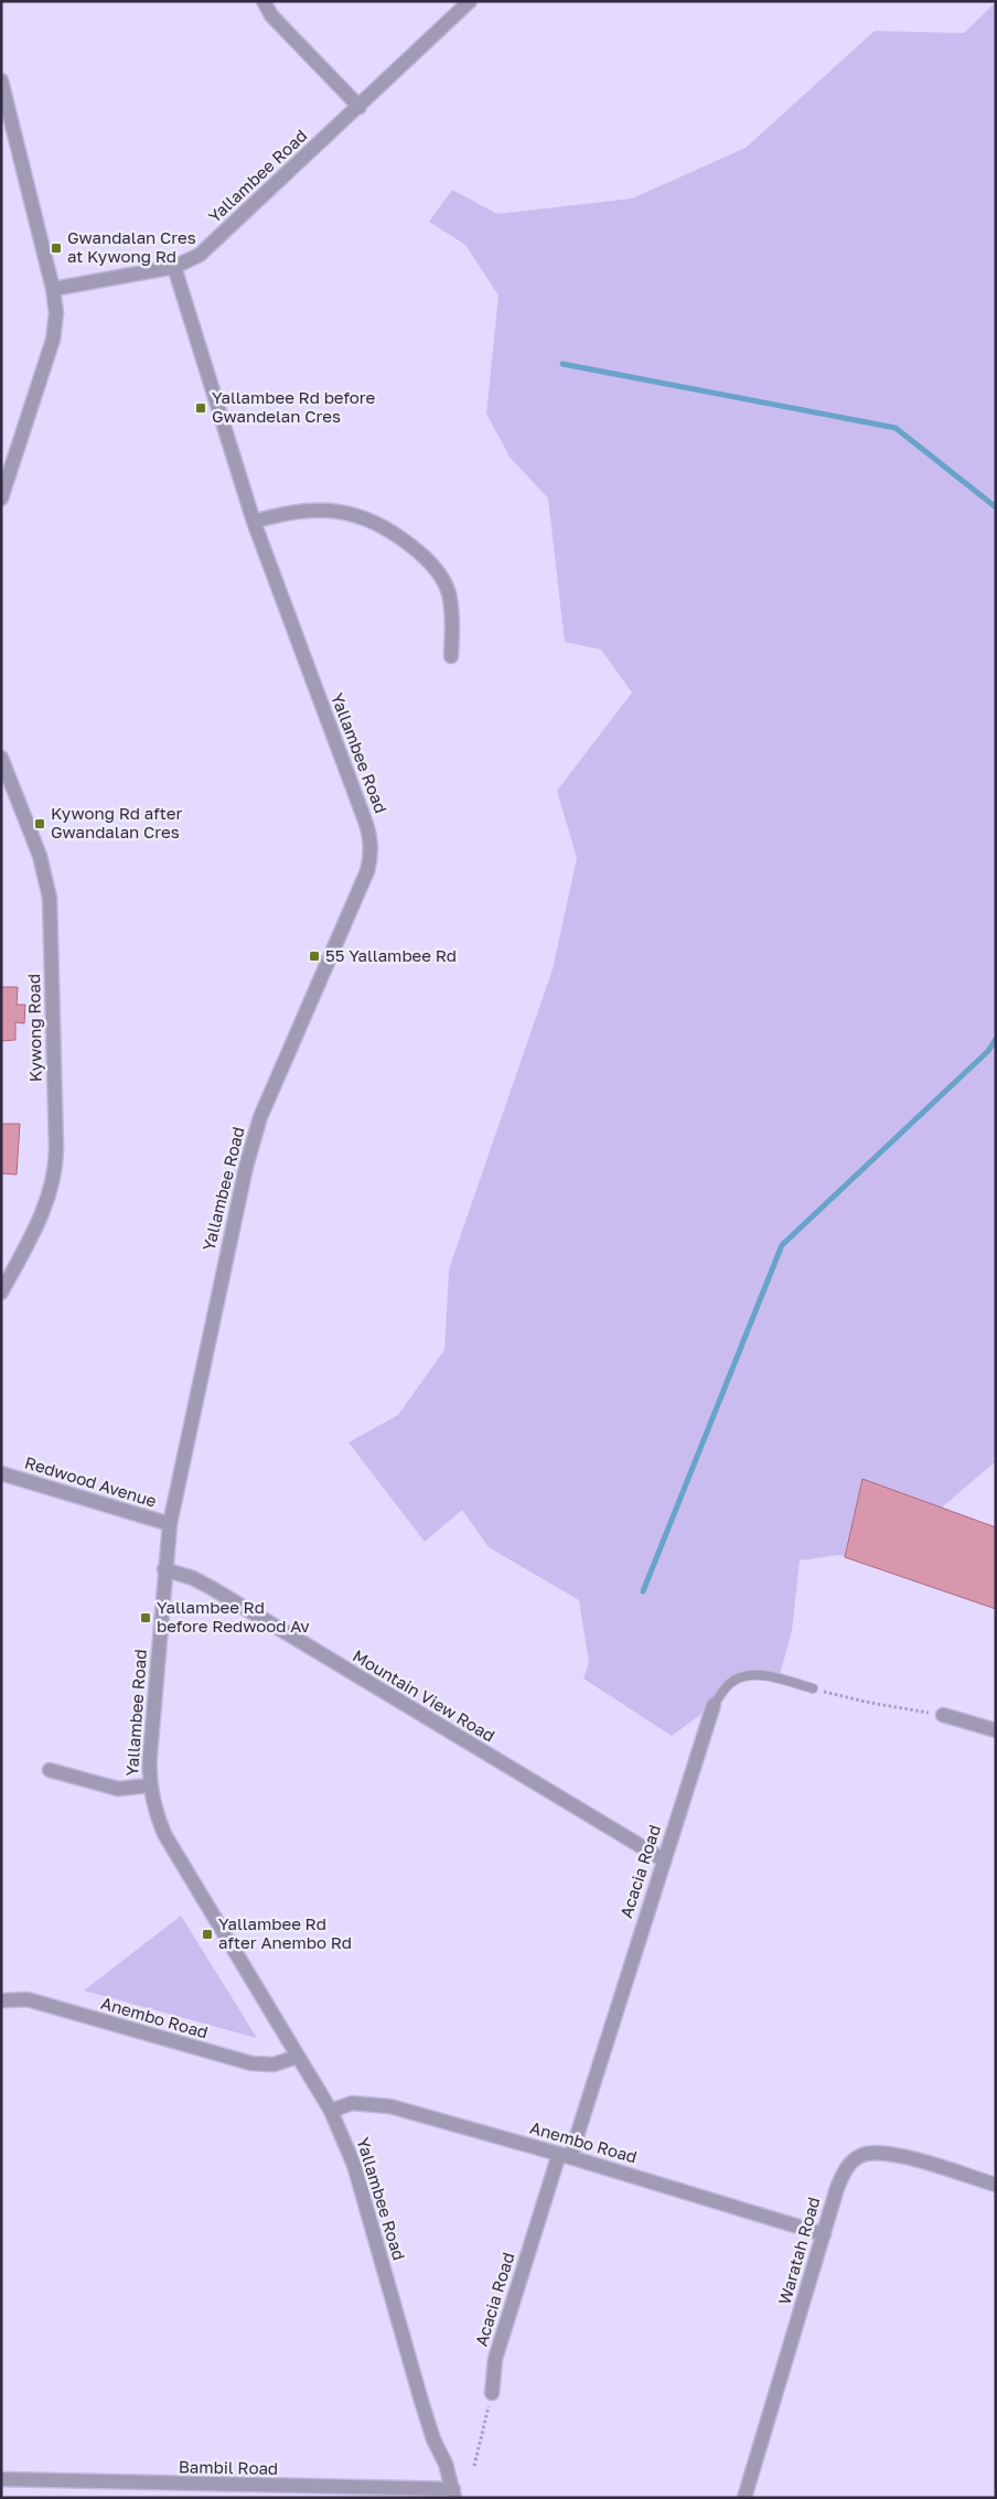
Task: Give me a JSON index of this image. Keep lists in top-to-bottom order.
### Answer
{
  "streets": {
    "street": [
      "Yallambee Road",
      "Kywong Road",
      "Redwood Avenue",
      "Mountain View Road",
      "Acacia Road",
      "Anembo Road",
      "Waratah Road",
      "Bambil Road"
    ]
  },
  "crossings": [
    ["Yallambee Road", "Redwood Avenue"],
    ["Yallambee Road", "Mountain View Road"],
    ["Yallambee Road", "Anembo Road"],
    ["Yallambee Road", "Bambil Road"],
    ["Mountain View Road", "Acacia Road"],
    ["Acacia Road", "Anembo Road"],
    ["Anembo Road", "Waratah Road"]
  ],
  "places": {
    "transit": [
      "Gwandalan Cres at Kywong Rd",
      "Yallambee Rd before Gwandelan Cres",
      "Kywong Rd after Gwandalan Cres",
      "55 Yallambee Rd",
      "Yallambee Rd before Redwood Av",
      "Yallambee Rd after Anembo Rd"
    ]
  }
}
